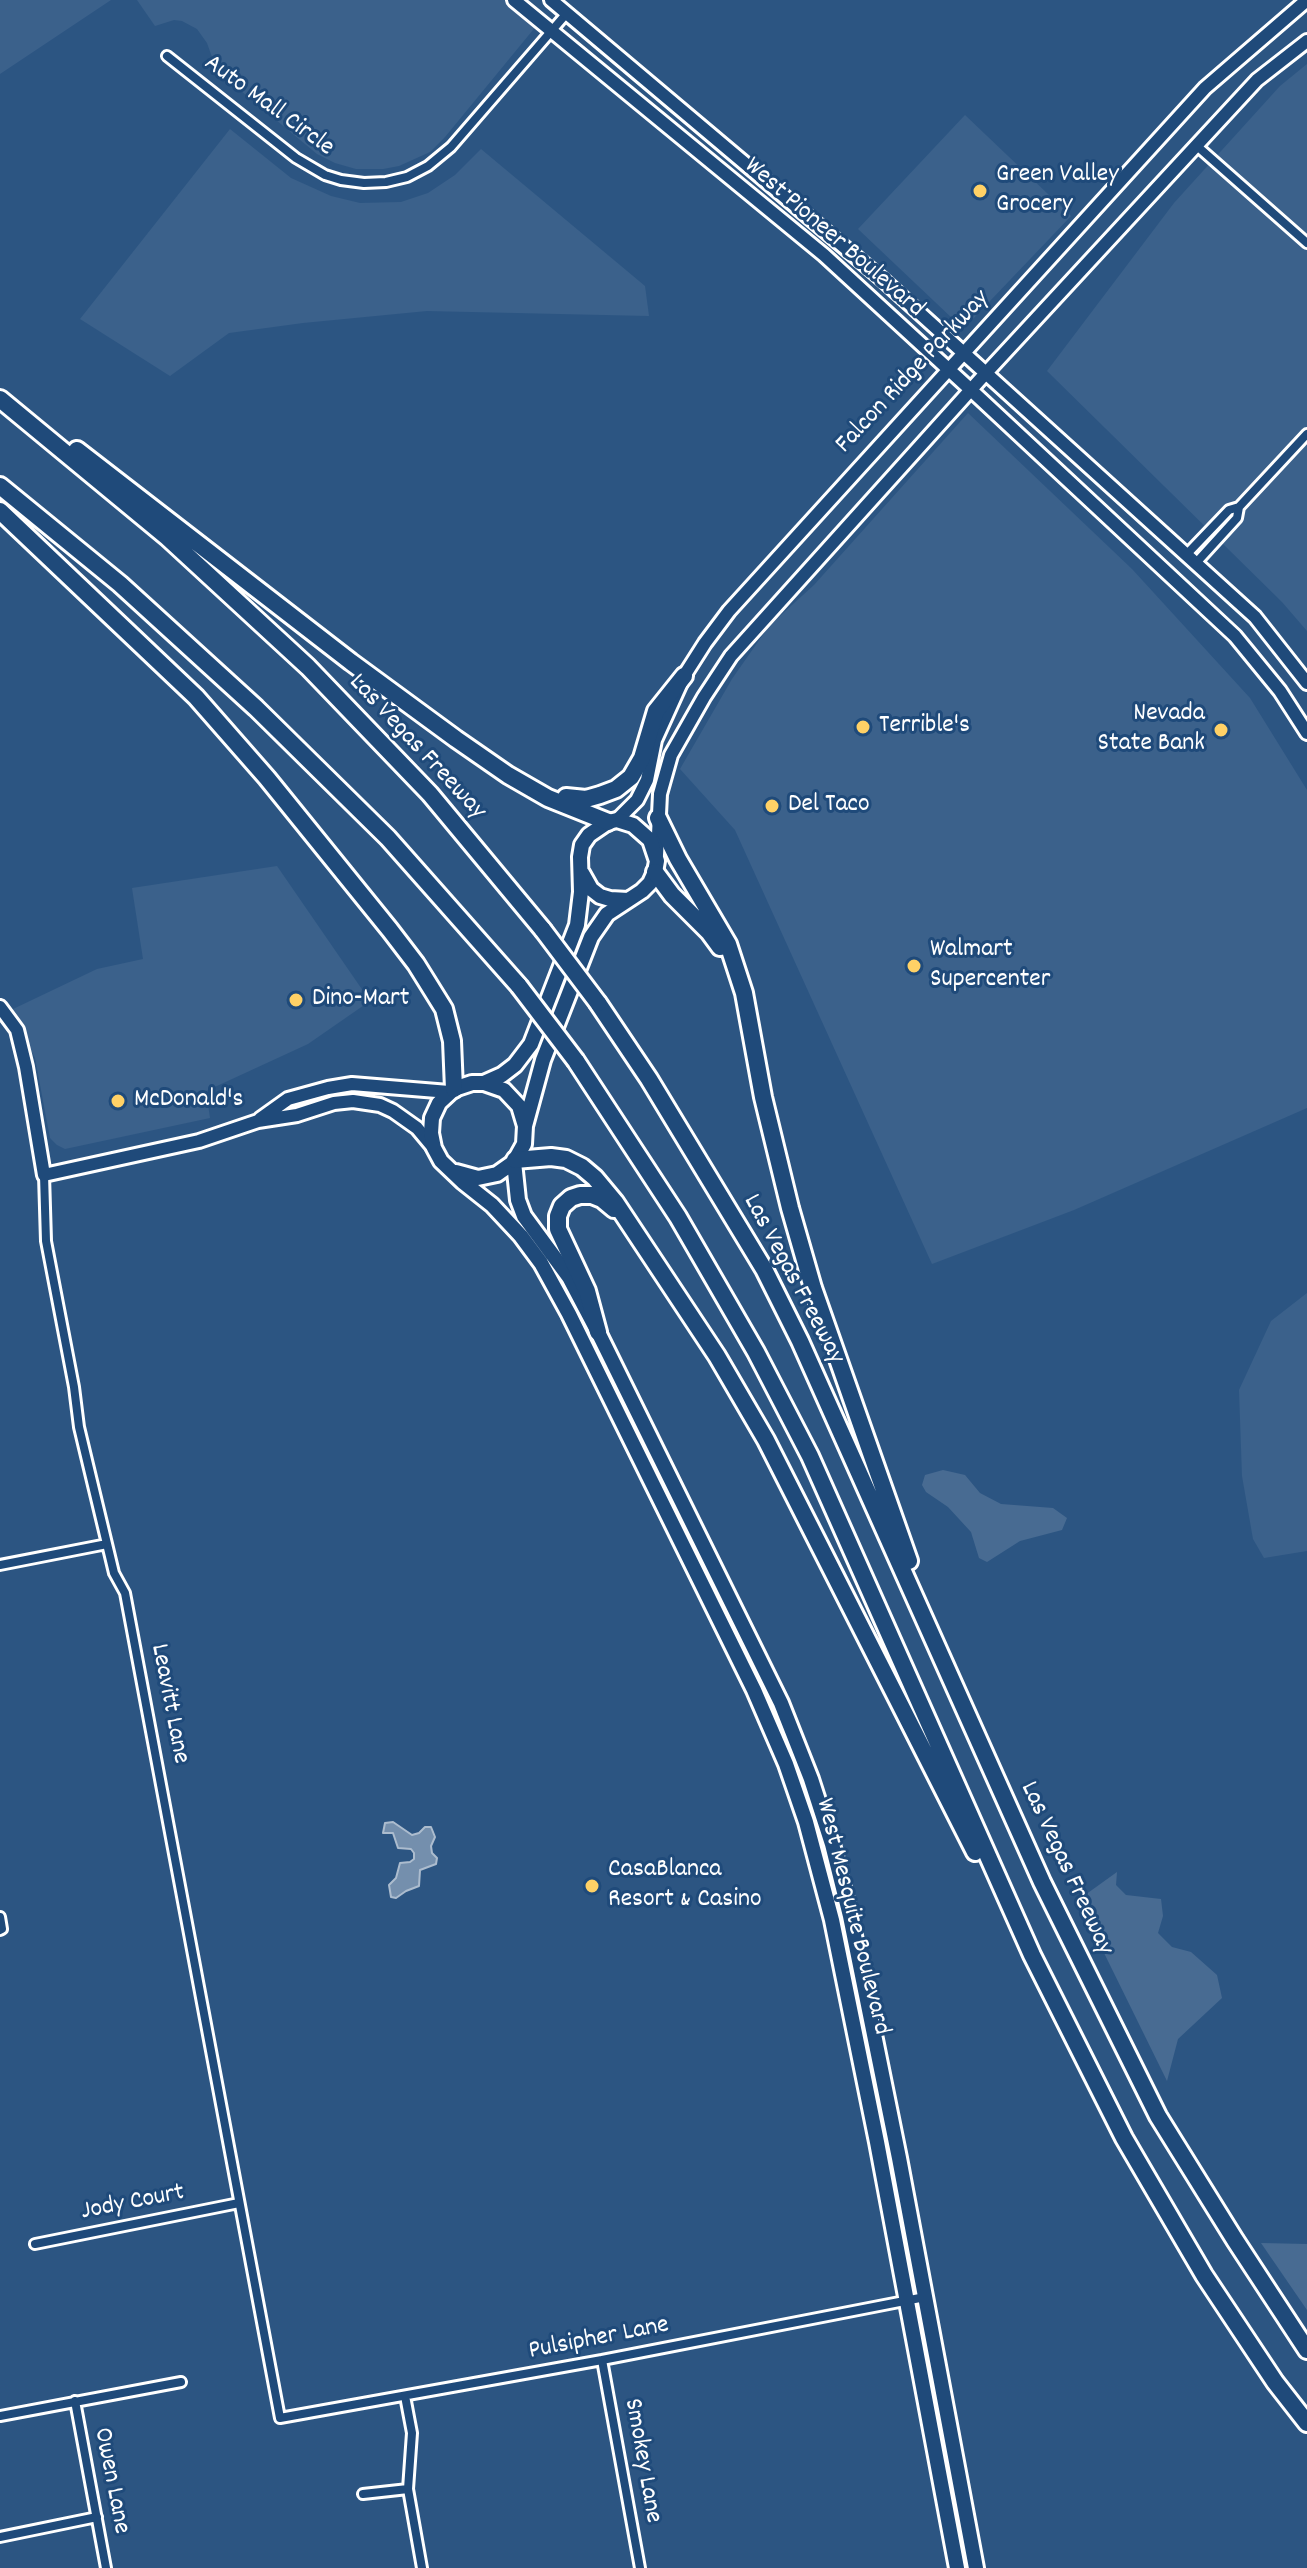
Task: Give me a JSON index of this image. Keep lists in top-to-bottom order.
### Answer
{
  "streets": {
    "highway": ["Las Vegas Freeway"],
    "main road": [
      "West Pioneer Boulevard",
      "Falcon Ridge Parkway",
      "Leavitt Lane",
      "West Mesquite Boulevard"
    ],
    "street": [
      "Auto Mall Circle",
      "Jody Court",
      "Pulsipher Lane",
      "Smokey Lane",
      "Owen Lane"
    ]
  },
  "crossings": [
    ["Auto Mall Circle", "West Pioneer Boulevard"],
    ["West Pioneer Boulevard", "Falcon Ridge Parkway"],
    ["Falcon Ridge Parkway", "Leavitt Lane"],
    ["Falcon Ridge Parkway", "West Mesquite Boulevard"],
    ["Leavitt Lane", "Jody Court"],
    ["Leavitt Lane", "Pulsipher Lane"],
    ["West Mesquite Boulevard", "Pulsipher Lane"],
    ["Pulsipher Lane", "Smokey Lane"]
  ],
  "places": [
    "Green Valley Grocery",
    "Terrible's",
    "Nevada State Bank",
    "Del Taco",
    "Walmart Supercenter",
    "Dino-Mart",
    "McDonald's",
    "CasaBlanca Resort & Casino"
  ]
}
